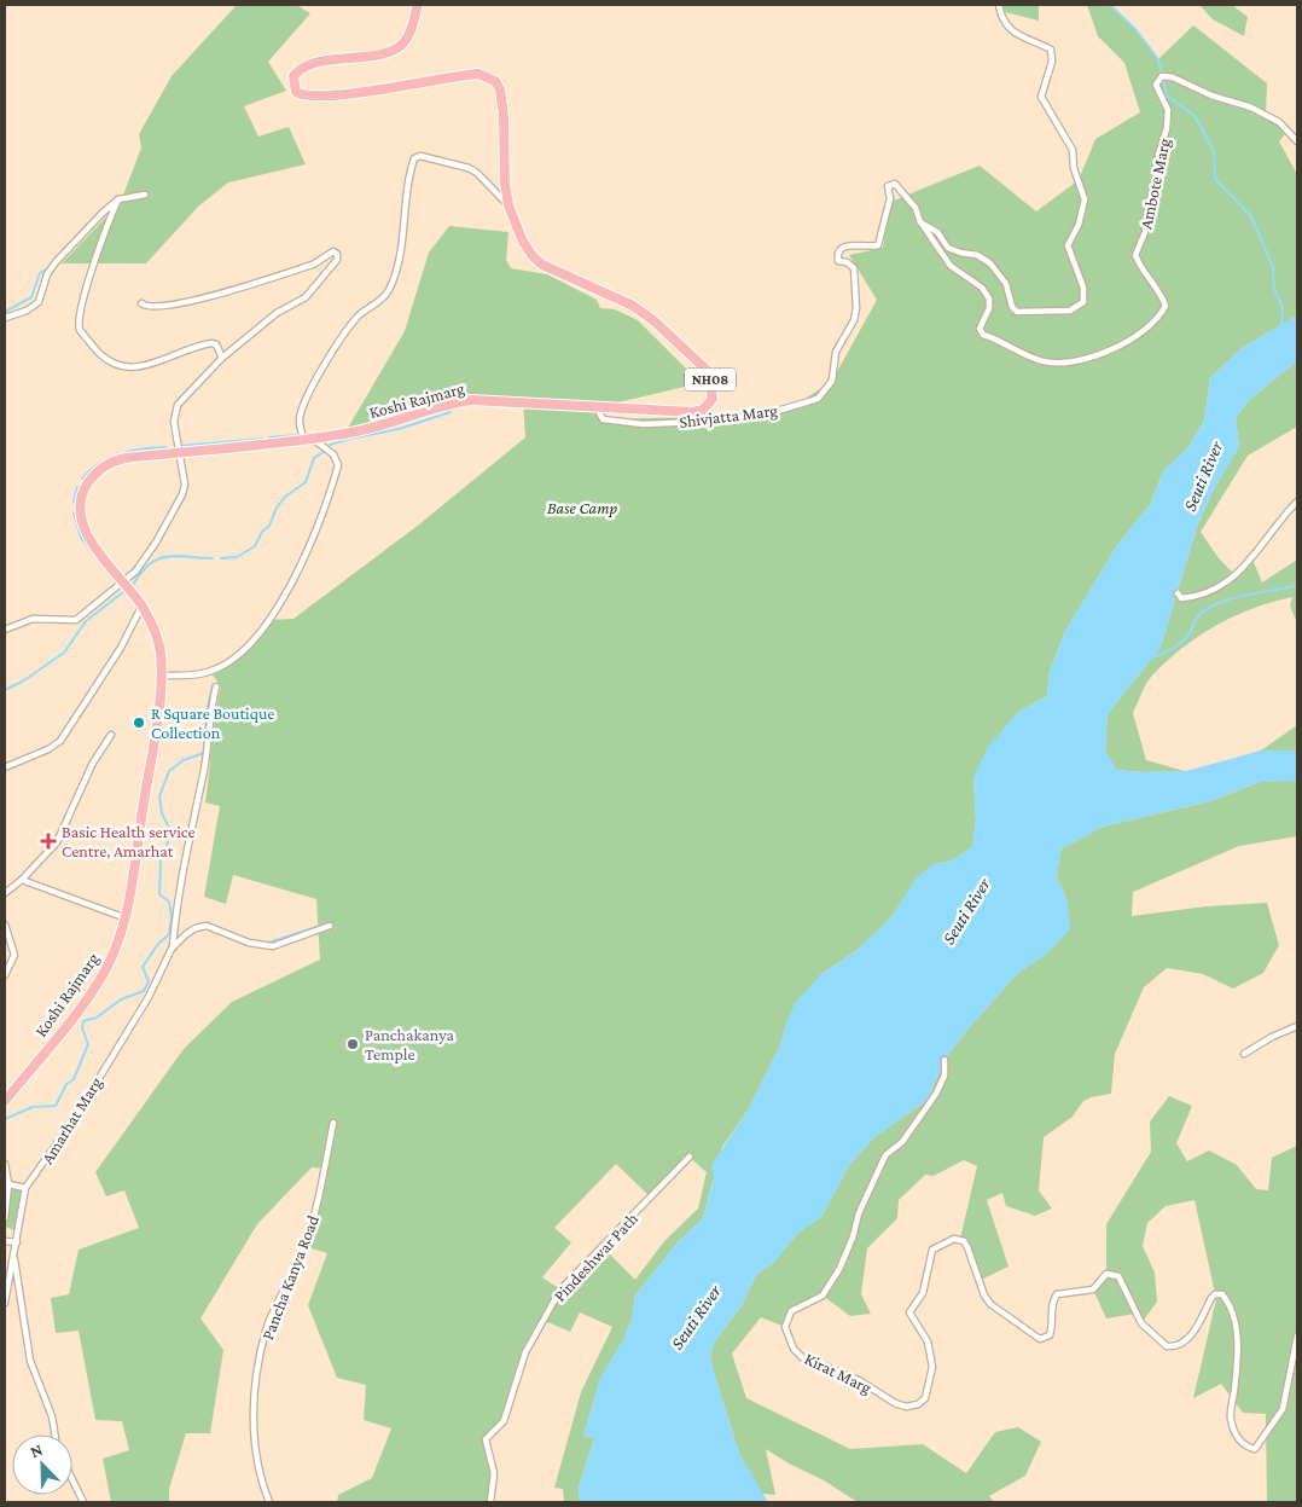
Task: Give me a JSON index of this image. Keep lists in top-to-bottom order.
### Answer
{
  "streets": {
    "main road": ["NH08", "Koshi Rajmarg"],
    "street": [
      "Ambote Marg",
      "Shivjatta Marg",
      "Amarhat Marg",
      "Pindeshwar Path",
      "Pancha Kanya Road",
      "Kirat Marg"
    ]
  },
  "crossings": [
    ["Ambote Marg", "Shivjatta Marg"],
    ["Koshi Rajmarg", "Shivjatta Marg"]
  ],
  "water": ["Seuti River"],
  "parks": ["Base Camp"],
  "places": {
    "other": ["R Square Boutique Collection", "Panchakanya Temple"],
    "health": ["Basic Health service Centre, Amarhat"]
  },
  "north": "top left"
}
